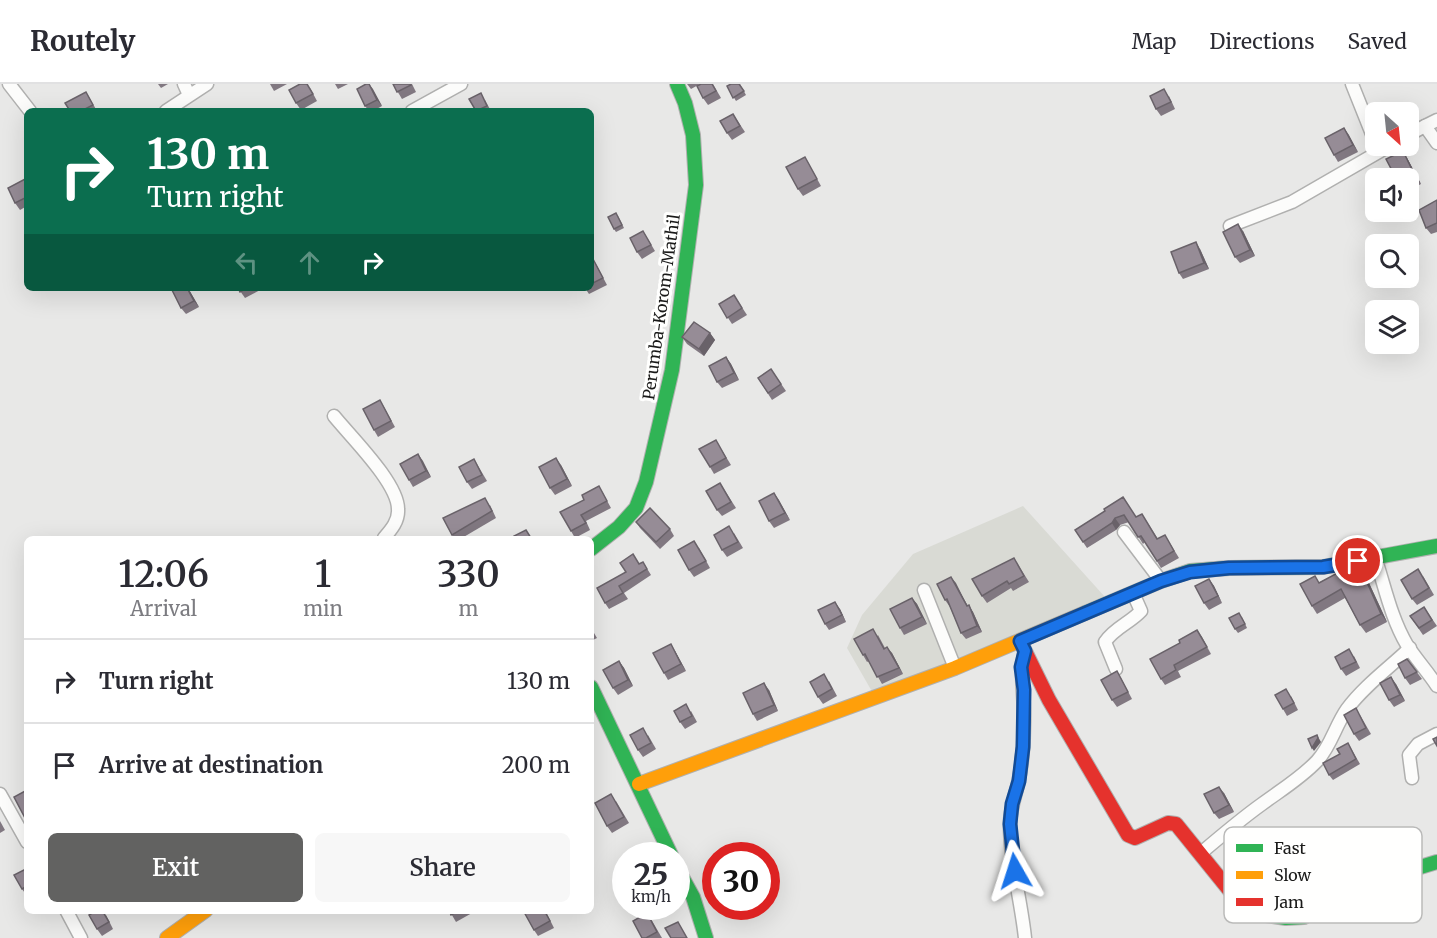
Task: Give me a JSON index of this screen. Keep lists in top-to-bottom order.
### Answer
{
  "streets": {
    "street": ["Perumba-Korom-Mathil"]
  },
  "legend": ["Fast", "Slow", "Jam"],
  "north": "bottom right",
  "page": {
    "header": "Routely",
    "nav": ["Map", "Directions", "Saved"],
    "turn": ["130 m", "Turn right"],
    "eta": [
      "12:06",
      "Arrival",
      "1",
      "min",
      "330",
      "m"
    ],
    "list": [
      {
        "name": "Turn right",
        "value": "130 m"
      },
      {
        "name": "Arrive at destination",
        "value": "200 m"
      }
    ],
    "buttons": ["Exit", "Share"],
    "speed": "25 km/h",
    "limit": "30"
  }
}
